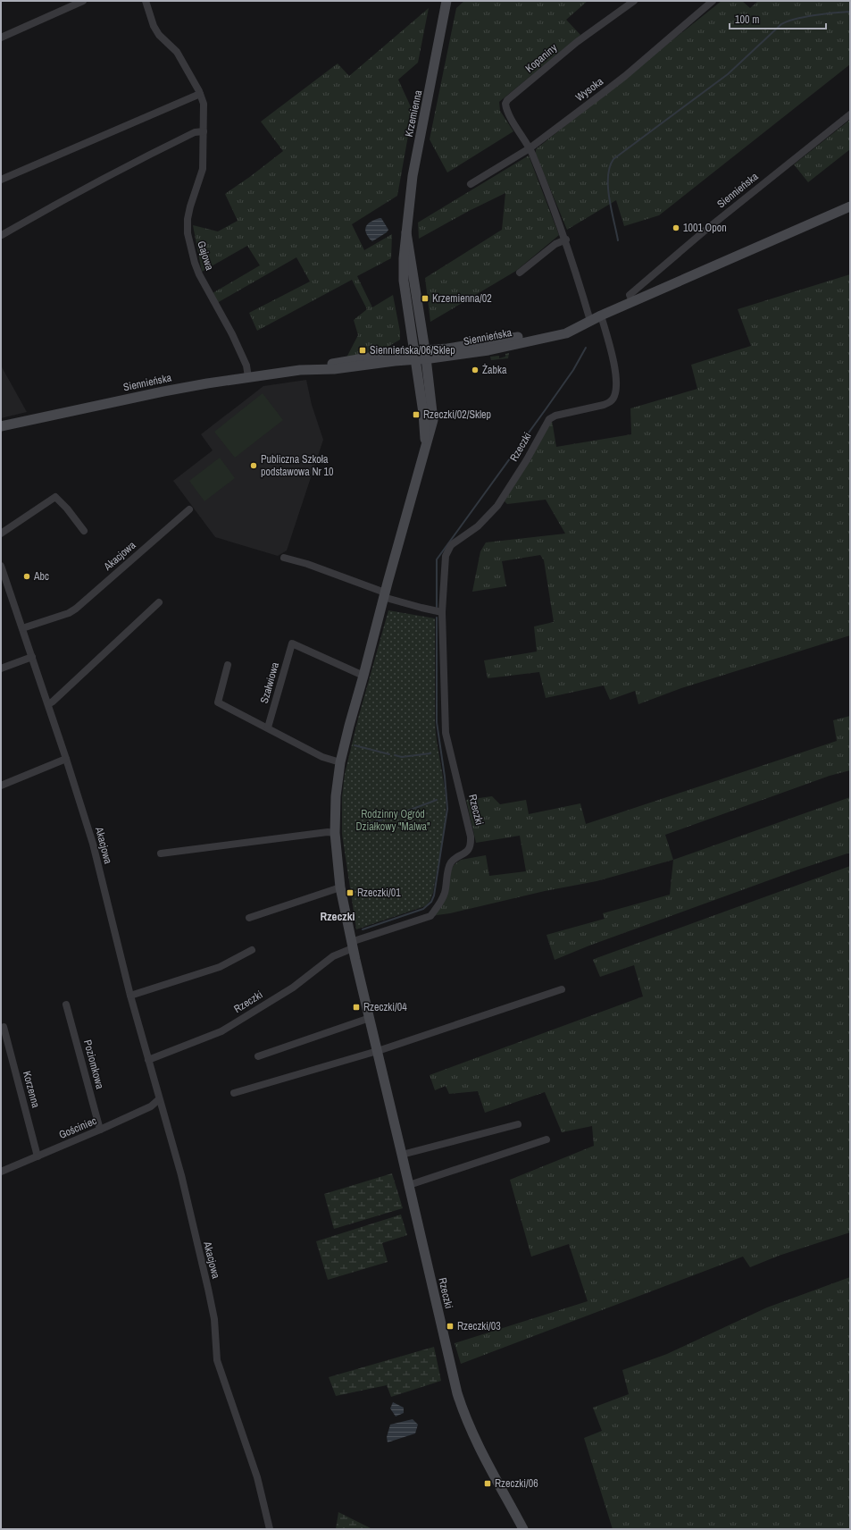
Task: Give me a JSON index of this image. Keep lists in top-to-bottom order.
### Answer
{
  "streets": {
    "main road": ["Krzemienna", "Siennieńska", "Rzeczki"],
    "street": [
      "Kopaniny",
      "Wysoka",
      "Gajowa",
      "Akacjowa",
      "Szałwiowa",
      "Poziomkowa",
      "Korzenna",
      "Gościniec"
    ]
  },
  "crossings": [
    ["Kopaniny", "Wysoka"],
    ["Krzemienna", "Siennieńska"],
    ["Krzemienna", "Rzeczki"],
    ["Siennieńska", "Gajowa"],
    ["Siennieńska", "Rzeczki"],
    ["Rzeczki", "Akacjowa"],
    ["Rzeczki", "Szałwiowa"],
    ["Akacjowa", "Gościniec"],
    ["Poziomkowa", "Gościniec"],
    ["Korzenna", "Gościniec"]
  ],
  "districts": ["Rzeczki"],
  "parks": ["Rodzinny Ogród Działkowy \"Malwa\""],
  "places": {
    "other": [
      "1001 Opon",
      "Żabka",
      "Publiczna Szkoła podstawowa Nr 10",
      "Abc"
    ],
    "transit": [
      "Krzemienna/02",
      "Siennieńska/06/Sklep",
      "Rzeczki/02/Sklep",
      "Rzeczki/01",
      "Rzeczki/04",
      "Rzeczki/03",
      "Rzeczki/06"
    ]
  },
  "scale_bar": "100 m"
}
